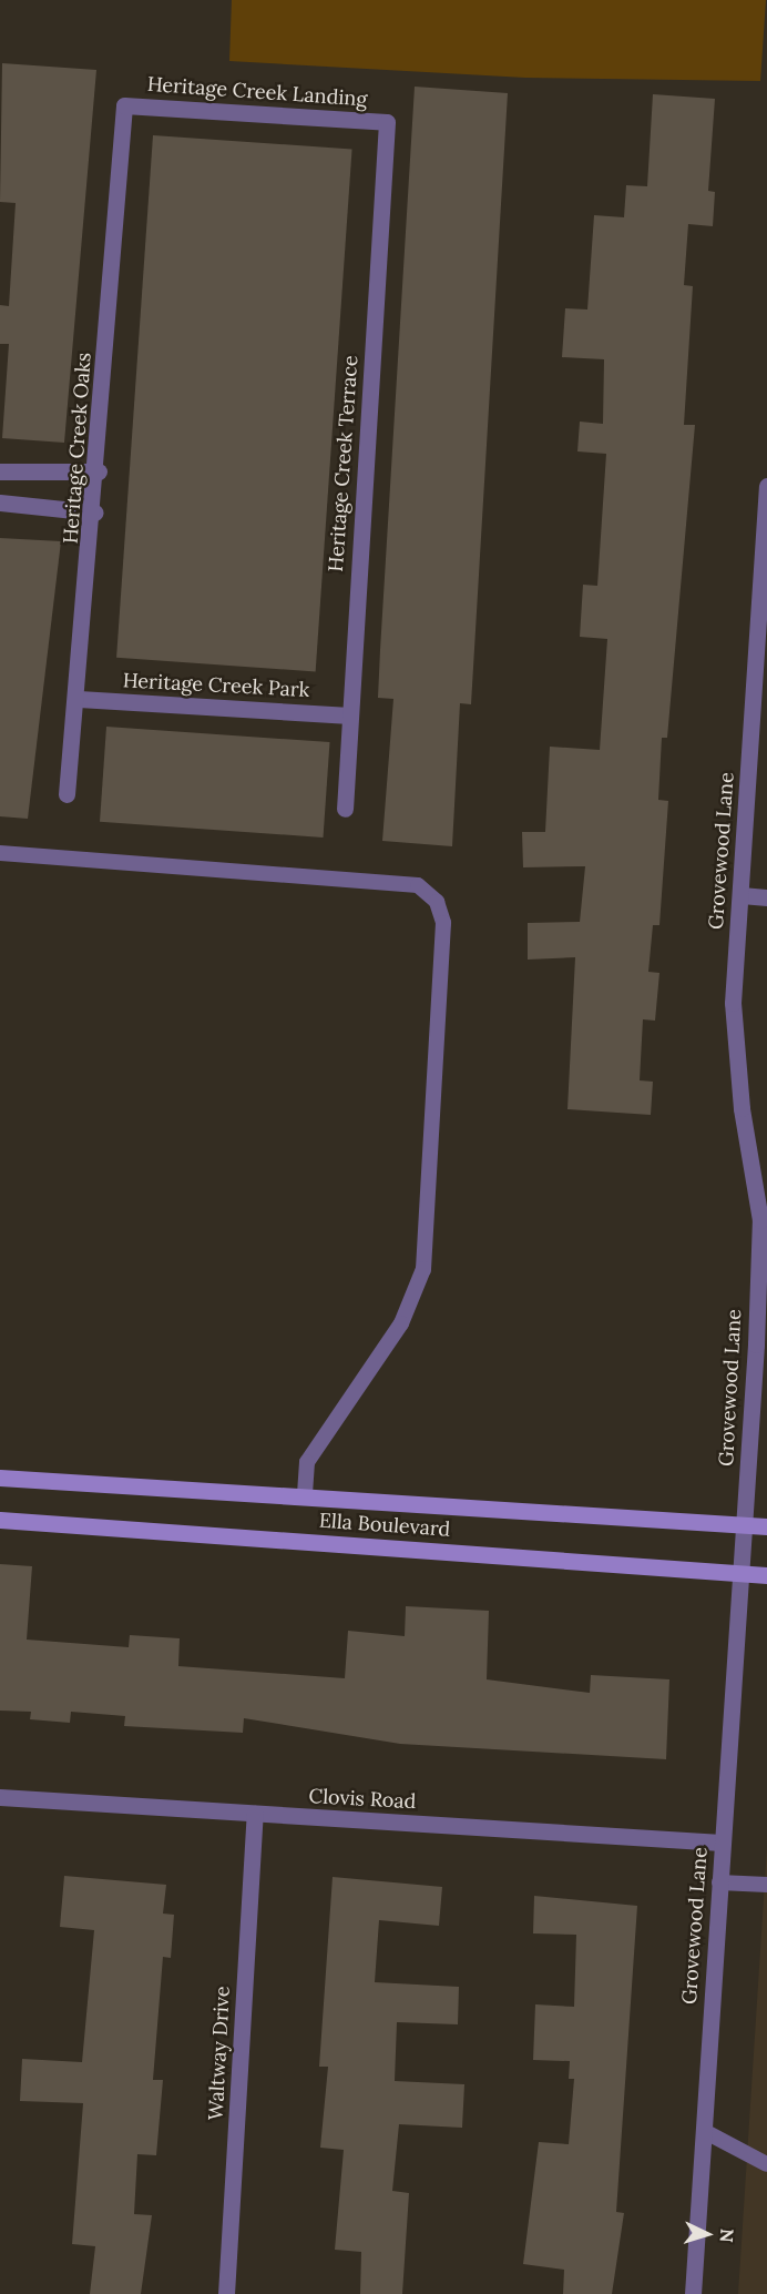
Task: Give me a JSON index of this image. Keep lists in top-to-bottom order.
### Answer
{
  "streets": {
    "main road": ["Ella Boulevard"],
    "street": [
      "Heritage Creek Landing",
      "Heritage Creek Oaks",
      "Heritage Creek Terrace",
      "Heritage Creek Park",
      "Grovewood Lane",
      "Clovis Road",
      "Waltway Drive"
    ]
  },
  "crossings": [
    ["Heritage Creek Landing", "Heritage Creek Oaks"],
    ["Heritage Creek Landing", "Heritage Creek Terrace"],
    ["Heritage Creek Oaks", "Heritage Creek Park"],
    ["Heritage Creek Terrace", "Heritage Creek Park"],
    ["Grovewood Lane", "Ella Boulevard"],
    ["Grovewood Lane", "Clovis Road"],
    ["Clovis Road", "Waltway Drive"]
  ],
  "north": "right"
}
